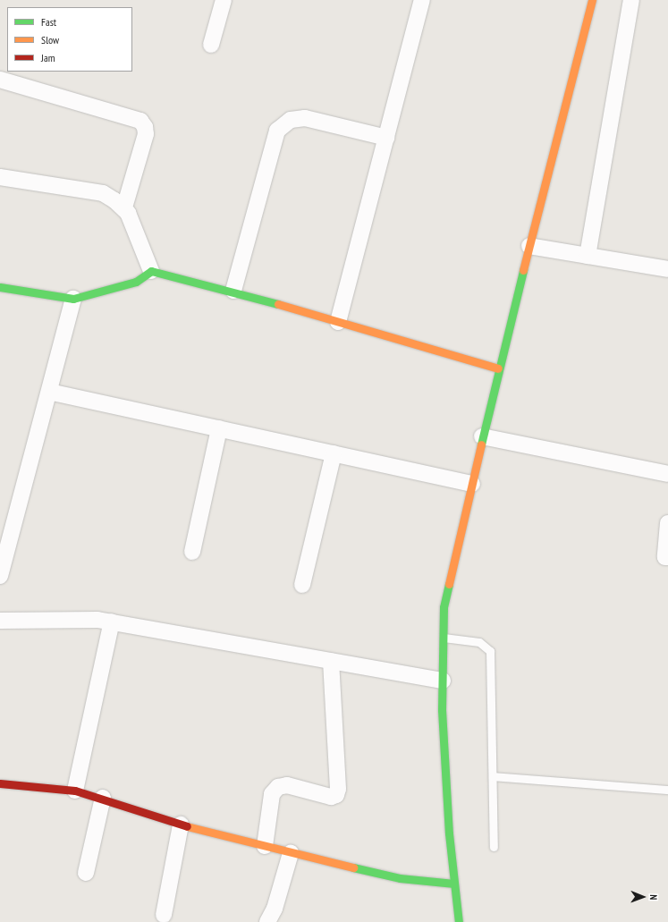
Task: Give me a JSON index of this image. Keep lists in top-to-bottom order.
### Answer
{
  "legend": ["Fast", "Slow", "Jam"],
  "north": "right"
}
